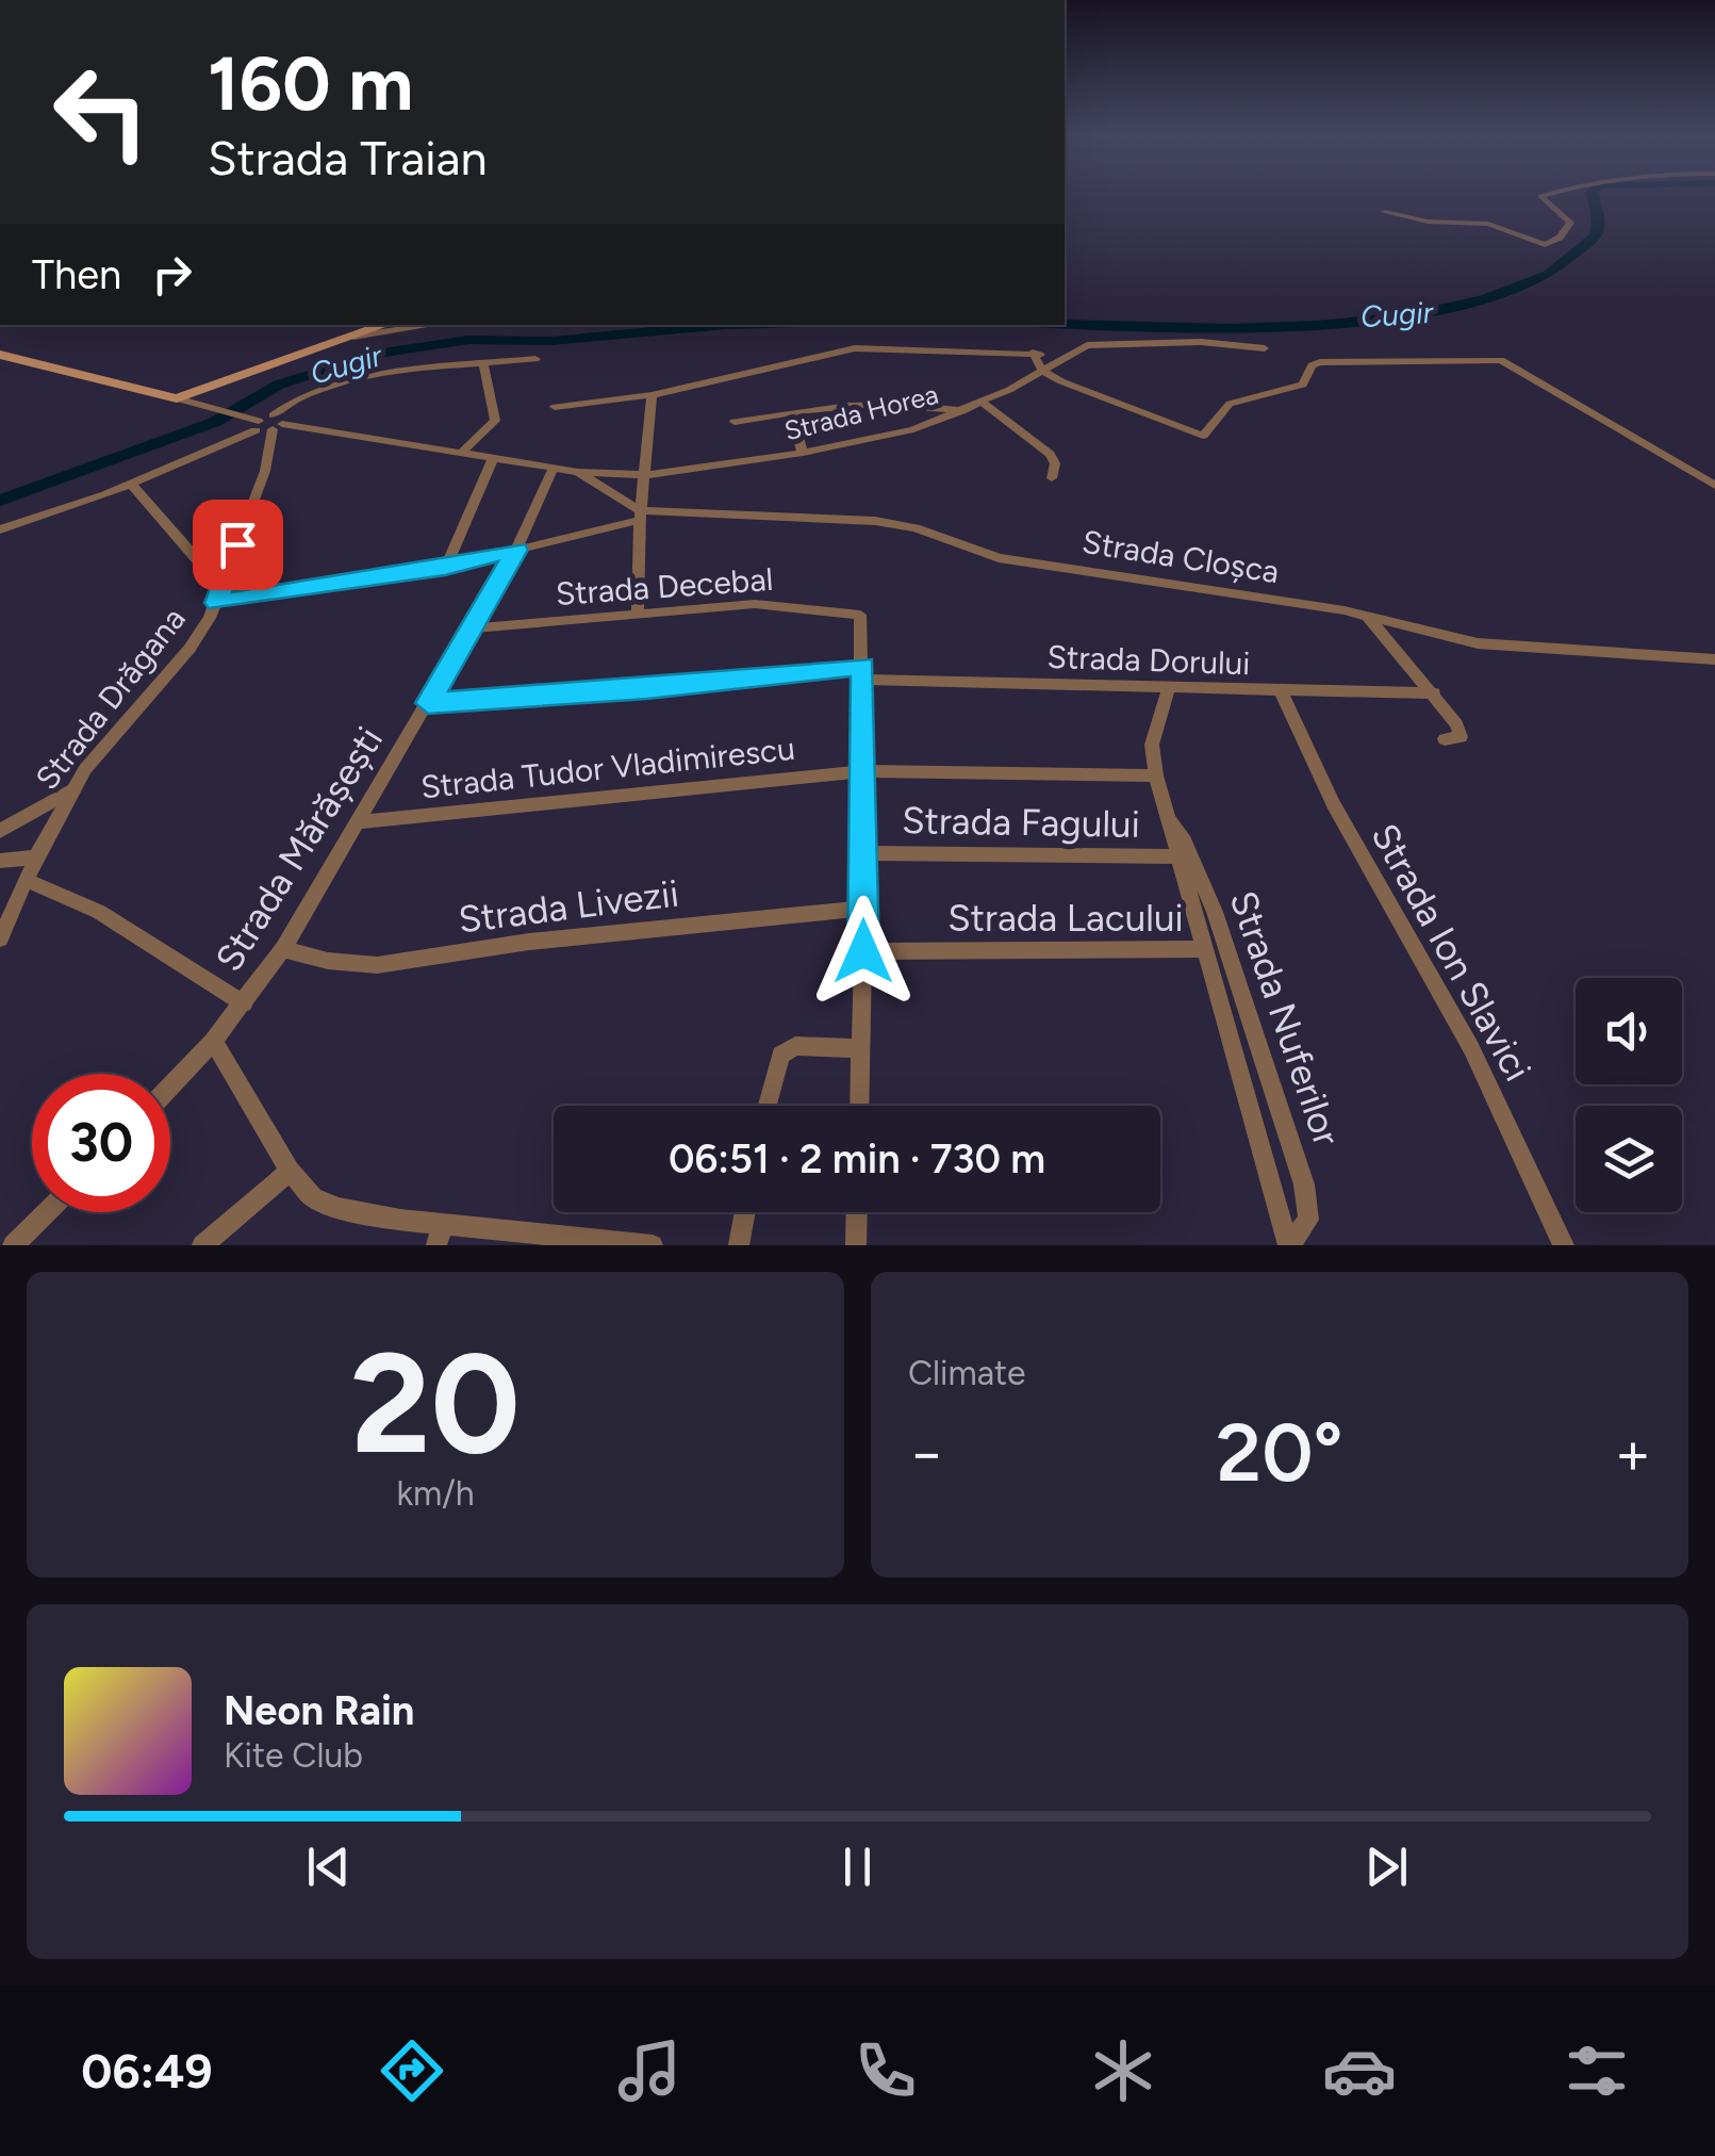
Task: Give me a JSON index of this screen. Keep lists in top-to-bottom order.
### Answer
{
  "streets": {
    "street": [
      "Strada Horea",
      "Strada Cloșca",
      "Strada Decebal",
      "Strada Dorului",
      "Strada Drăgana",
      "Strada Tudor Vladimirescu",
      "Strada Fagului",
      "Strada Mărășești",
      "Strada Livezii",
      "Strada Lacului",
      "Strada Ion Slavici",
      "Strada Nuferilor"
    ]
  },
  "crossings": [
    ["Strada Decebal", "Strada Dorului"],
    ["Strada Decebal", "Strada Mărășești"],
    ["Strada Dorului", "Strada Mărășești"],
    ["Strada Dorului", "Strada Ion Slavici"],
    ["Strada Dorului", "Strada Nuferilor"],
    ["Strada Tudor Vladimirescu", "Strada Mărășești"],
    ["Strada Tudor Vladimirescu", "Strada Nuferilor"],
    ["Strada Fagului", "Strada Nuferilor"],
    ["Strada Mărășești", "Strada Livezii"],
    ["Strada Lacului", "Strada Nuferilor"]
  ],
  "water": ["Cugir"],
  "page": {
    "turn": ["160 m", "Strada Traian"],
    "then": "Then",
    "limit": "30",
    "trip": "06:51 · 2 min · 730 m",
    "tile": [
      ["20", "km/h"],
      "Climate"
    ],
    "heat": ["−", "20°", "+"],
    "song": ["Neon Rain", "Kite Club"],
    "tabs": "06:49"
  }
}
